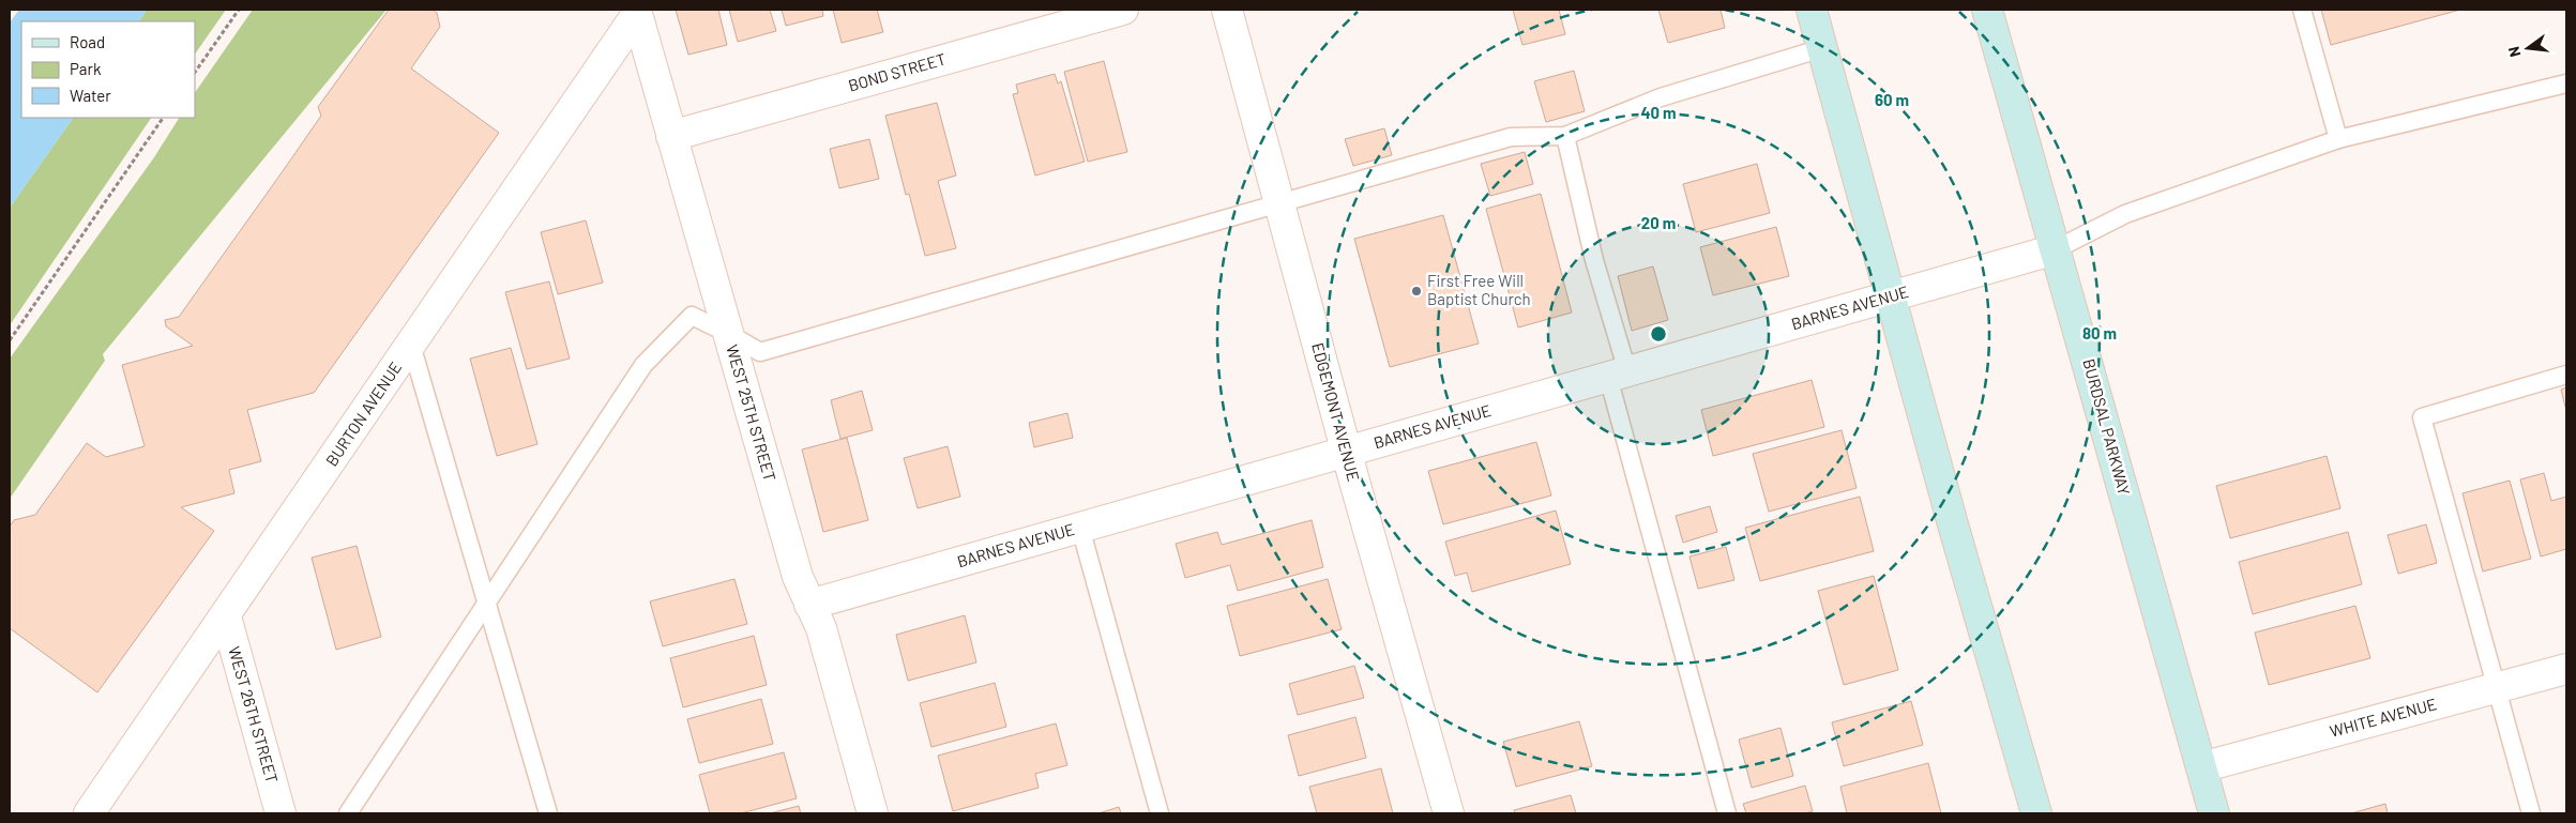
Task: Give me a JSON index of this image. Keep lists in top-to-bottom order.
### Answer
{
  "streets": {
    "street": [
      "BOND STREET",
      "BARNES AVENUE",
      "EDGEMONT AVENUE",
      "WEST 25TH STREET",
      "BURTON AVENUE",
      "BURDSAL PARKWAY",
      "WEST 26TH STREET",
      "WHITE AVENUE"
    ]
  },
  "crossings": [
    ["BOND STREET", "WEST 25TH STREET"],
    ["BARNES AVENUE", "EDGEMONT AVENUE"],
    ["BARNES AVENUE", "WEST 25TH STREET"],
    ["BARNES AVENUE", "BURDSAL PARKWAY"],
    ["WEST 25TH STREET", "BURTON AVENUE"],
    ["BURTON AVENUE", "WEST 26TH STREET"],
    ["BURDSAL PARKWAY", "WHITE AVENUE"]
  ],
  "places": ["First Free Will Baptist Church"],
  "legend": ["Road", "Park", "Water"],
  "north": "left",
  "rings": [
    "60 m",
    "40 m",
    "20 m",
    "80 m"
  ]
}
